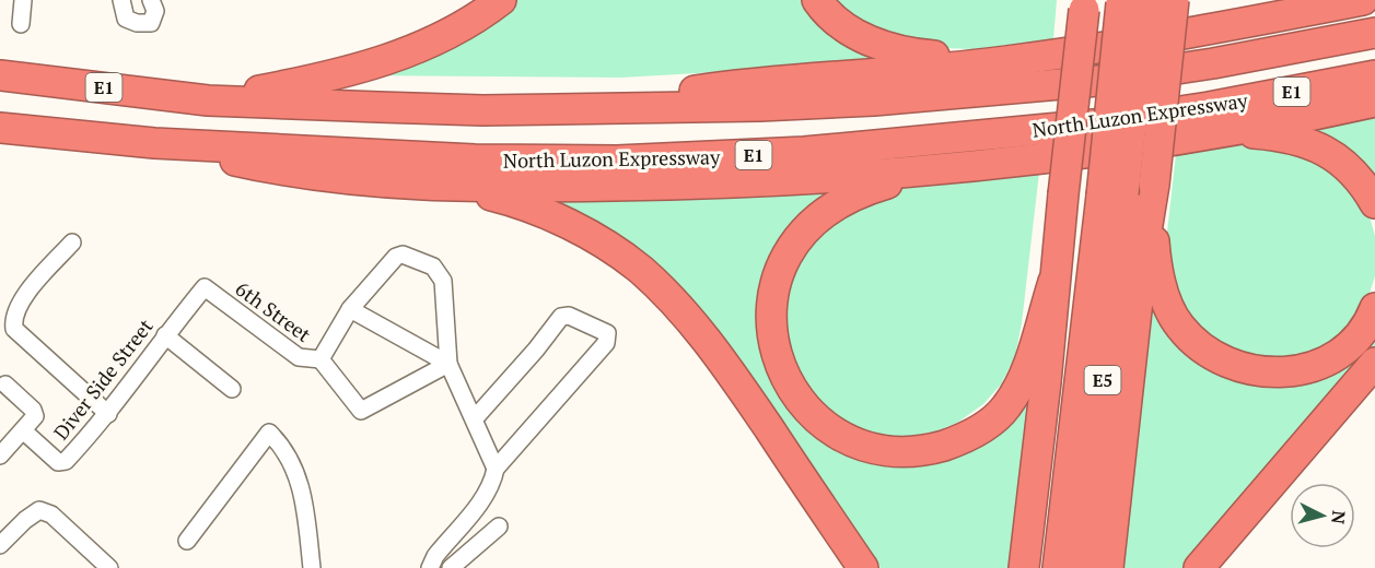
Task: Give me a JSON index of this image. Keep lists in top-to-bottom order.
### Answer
{
  "streets": {
    "highway": ["E1", "North Luzon Expressway", "E5"],
    "street": ["6th Street", "Diver Side Street"]
  },
  "crossings": [
    ["6th Street", "Diver Side Street"]
  ],
  "north": "right"
}
